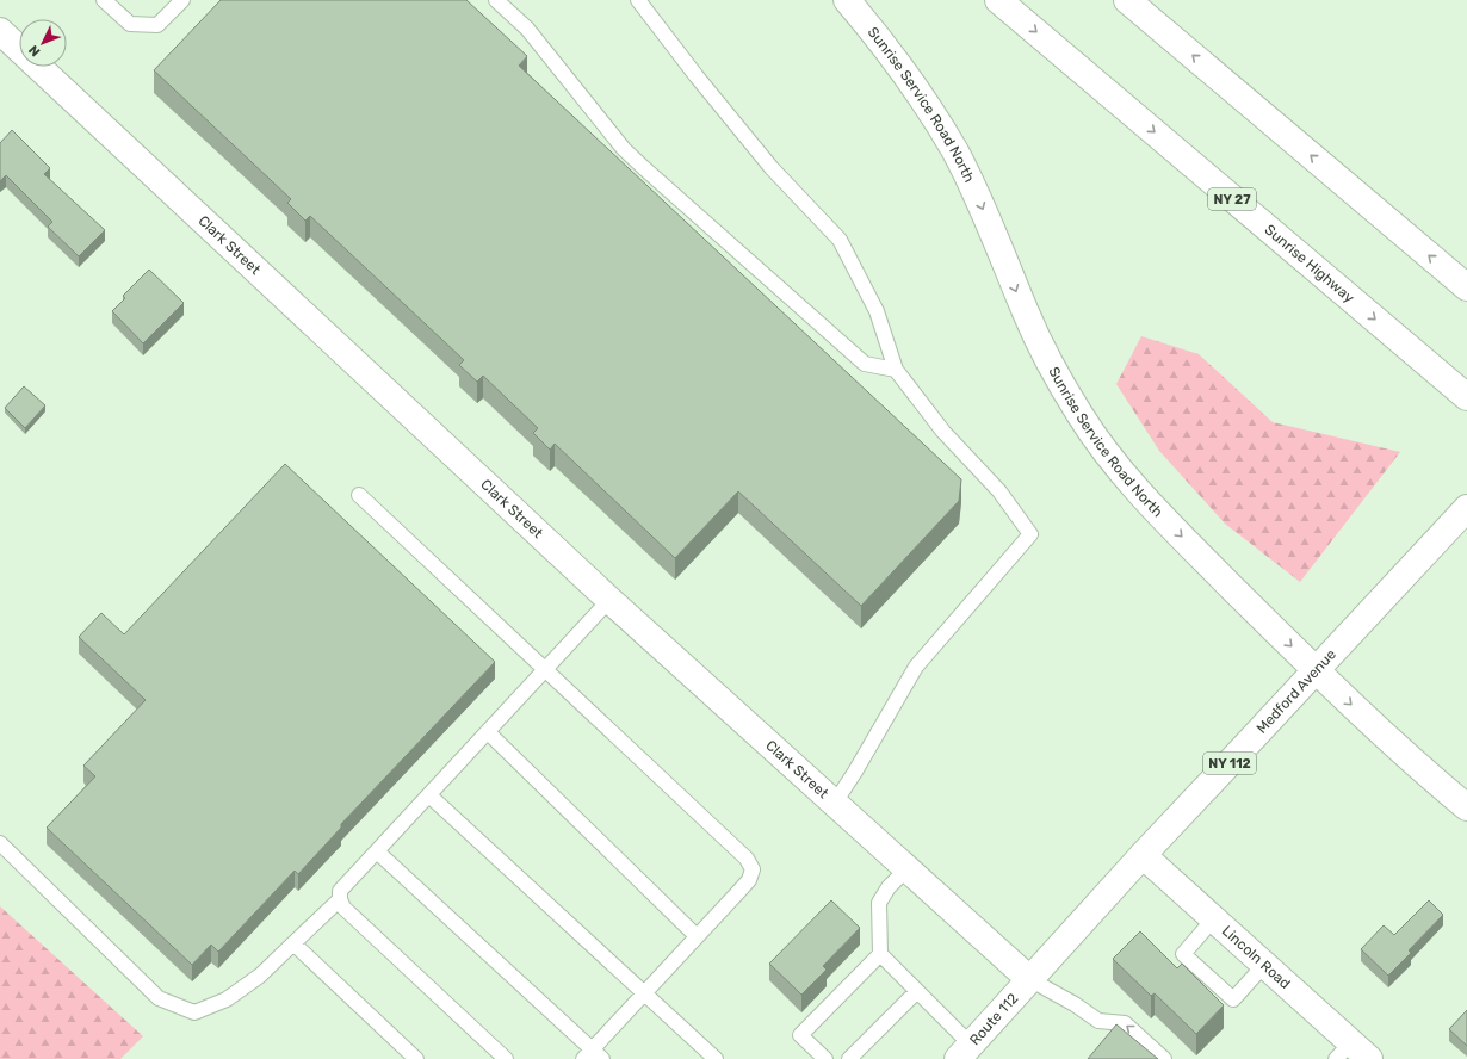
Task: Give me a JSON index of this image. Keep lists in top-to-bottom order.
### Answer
{
  "streets": {
    "main road": [
      "Sunrise Service Road North",
      "NY 27",
      "Clark Street",
      "Sunrise Highway",
      "Medford Avenue",
      "NY 112",
      "Lincoln Road",
      "Route 112"
    ]
  },
  "crossings": [
    ["Sunrise Service Road North", "Medford Avenue"],
    ["Clark Street", "Medford Avenue"],
    ["Clark Street", "Route 112"],
    ["Medford Avenue", "Lincoln Road"],
    ["Medford Avenue", "Route 112"]
  ],
  "one_way": ["Sunrise Service Road North"],
  "north": "bottom left"
}
